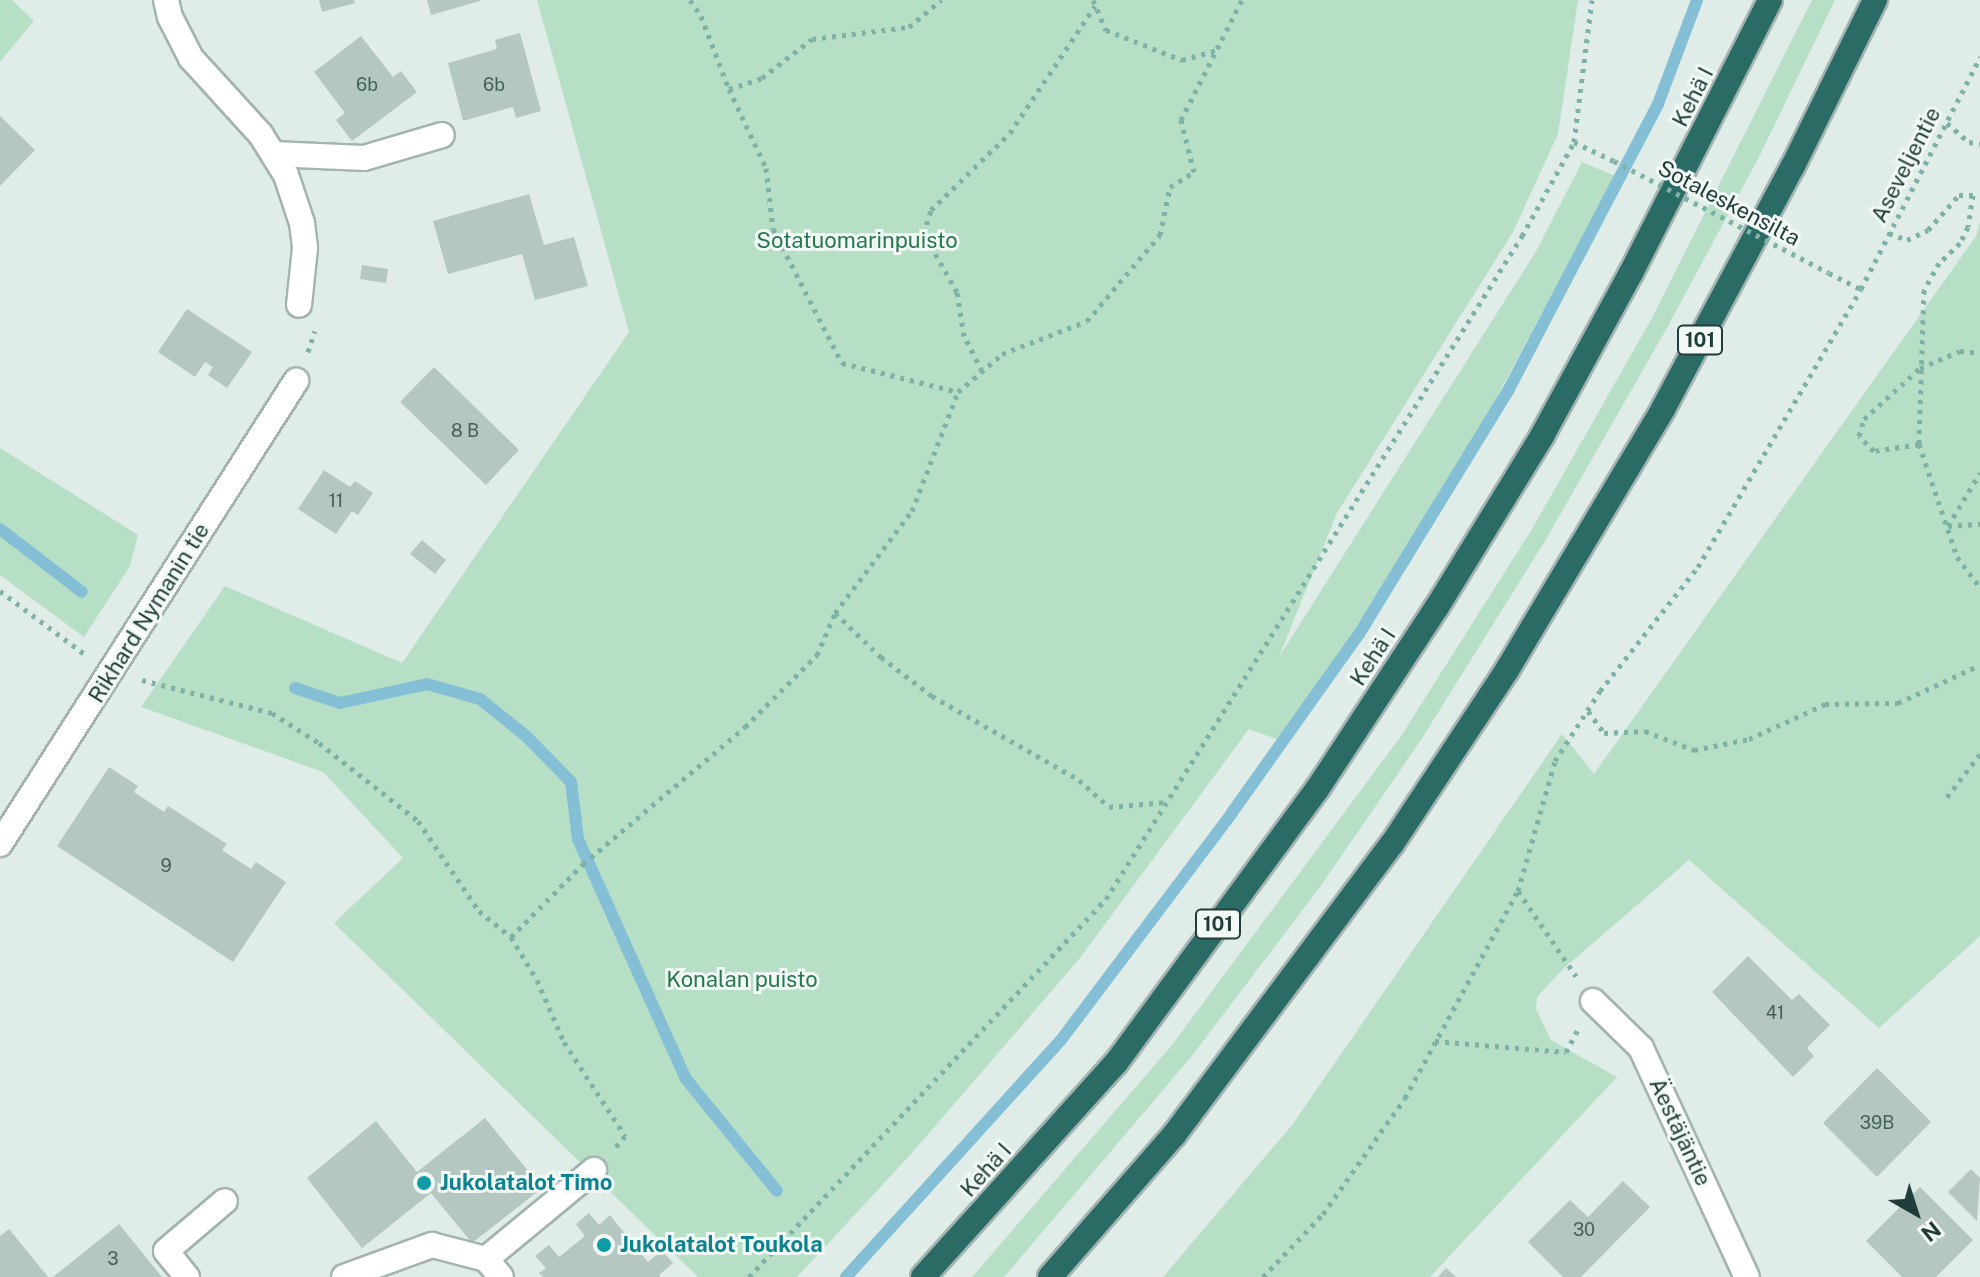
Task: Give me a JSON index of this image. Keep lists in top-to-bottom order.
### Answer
{
  "streets": {
    "highway": ["Kehä I", "101"],
    "street": ["Rikhard Nymanin tie", "Äestäjäntie"],
    "path": ["Aseveljentie", "Sotaleskensilta"]
  },
  "crossings": [
    ["Aseveljentie", "Sotaleskensilta"]
  ],
  "parks": ["Sotatuomarinpuisto", "Konalan puisto"],
  "places": ["Jukolatalot Timo", "Jukolatalot Toukola"],
  "house_numbers": [
    "6b",
    "6b",
    "8 B",
    "11",
    "9",
    "41",
    "39B",
    "30",
    "3"
  ],
  "north": "bottom right"
}
